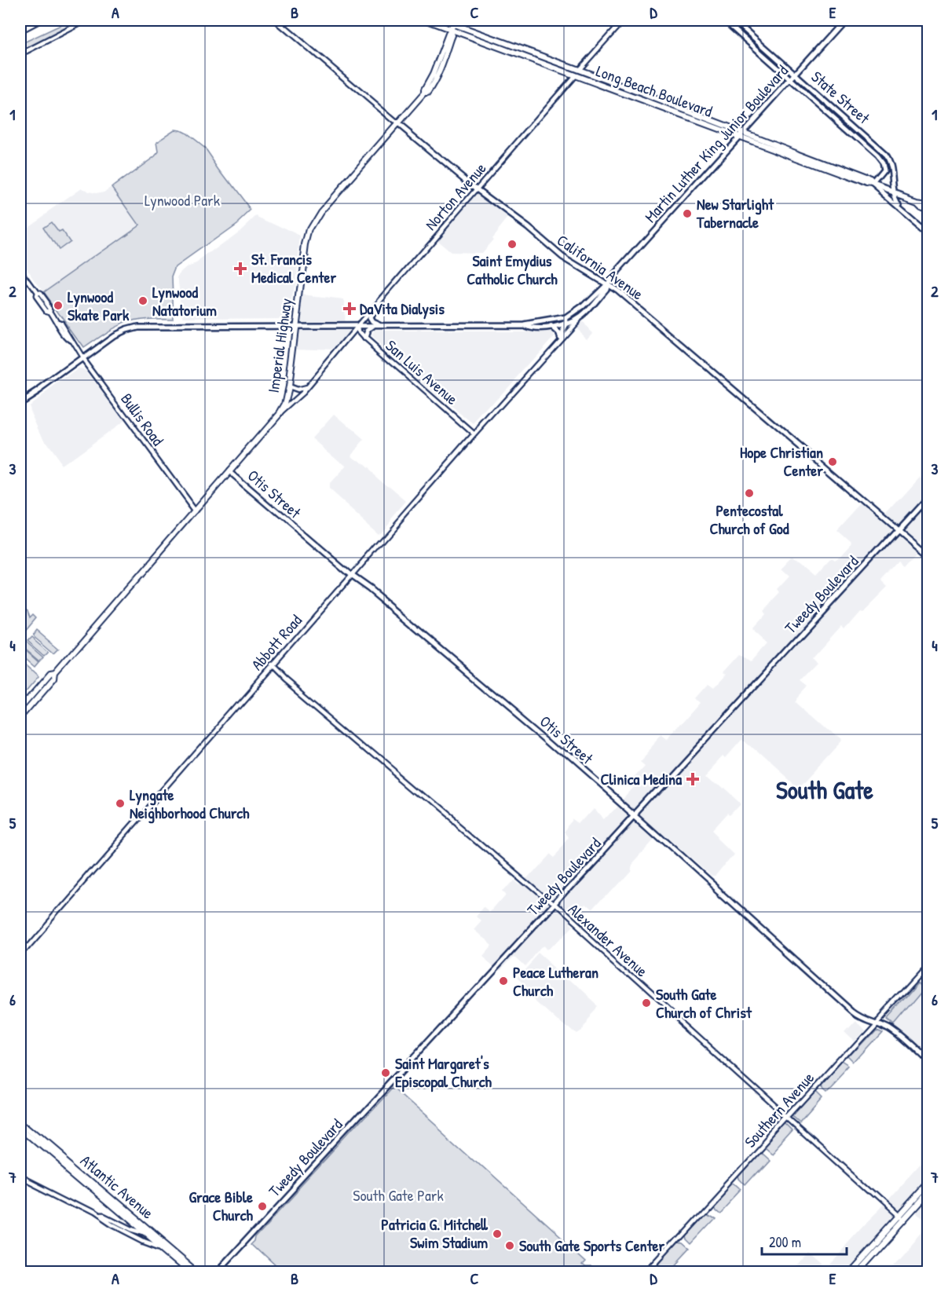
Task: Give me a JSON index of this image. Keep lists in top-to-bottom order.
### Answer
{
  "streets": {
    "main road": [
      "Long Beach Boulevard",
      "State Street",
      "Martin Luther King Junior Boulevard",
      "California Avenue",
      "Imperial Highway",
      "Otis Street",
      "Tweedy Boulevard",
      "Atlantic Avenue"
    ],
    "street": [
      "Norton Avenue",
      "San Luis Avenue",
      "Bullis Road",
      "Abbott Road",
      "Alexander Avenue",
      "Southern Avenue"
    ]
  },
  "crossings": [
    ["Long Beach Boulevard", "State Street"],
    ["Long Beach Boulevard", "Martin Luther King Junior Boulevard"],
    ["Long Beach Boulevard", "Norton Avenue"],
    ["Long Beach Boulevard", "Imperial Highway"],
    ["State Street", "Martin Luther King Junior Boulevard"],
    ["Martin Luther King Junior Boulevard", "Norton Avenue"],
    ["Martin Luther King Junior Boulevard", "California Avenue"],
    ["Martin Luther King Junior Boulevard", "Imperial Highway"],
    ["Martin Luther King Junior Boulevard", "San Luis Avenue"],
    ["Martin Luther King Junior Boulevard", "Bullis Road"],
    ["Martin Luther King Junior Boulevard", "Abbott Road"],
    ["Norton Avenue", "California Avenue"],
    ["Norton Avenue", "Imperial Highway"],
    ["Norton Avenue", "San Luis Avenue"],
    ["California Avenue", "Imperial Highway"],
    ["California Avenue", "Tweedy Boulevard"],
    ["Imperial Highway", "Bullis Road"],
    ["Imperial Highway", "Otis Street"],
    ["San Luis Avenue", "Abbott Road"],
    ["Otis Street", "Tweedy Boulevard"],
    ["Otis Street", "Abbott Road"],
    ["Otis Street", "Southern Avenue"],
    ["Tweedy Boulevard", "Alexander Avenue"],
    ["Abbott Road", "Alexander Avenue"],
    ["Alexander Avenue", "Southern Avenue"]
  ],
  "districts": ["South Gate"],
  "parks": ["Lynwood Park", "South Gate Park"],
  "places": {
    "other": [
      "New Starlight Tabernacle",
      "Saint Emydius Catholic Church",
      "Lynwood Natatorium",
      "Lynwood Skate Park",
      "Hope Christian Center",
      "Pentecostal Church of God",
      "Lyngate Neighborhood Church",
      "Peace Lutheran Church",
      "South Gate Church of Christ",
      "Saint Margaret's Episcopal Church",
      "Grace Bible Church",
      "Patricia G. Mitchell Swim Stadium",
      "South Gate Sports Center"
    ],
    "health": ["St. Francis Medical Center", "DaVita Dialysis", "Clinica Medina"]
  },
  "scale_bar": "200 m",
  "grid": {
    "columns": [
      "A",
      "B",
      "C",
      "D",
      "E"
    ],
    "rows": [
      "1",
      "2",
      "3",
      "4",
      "5",
      "6",
      "7"
    ]
  }
}
